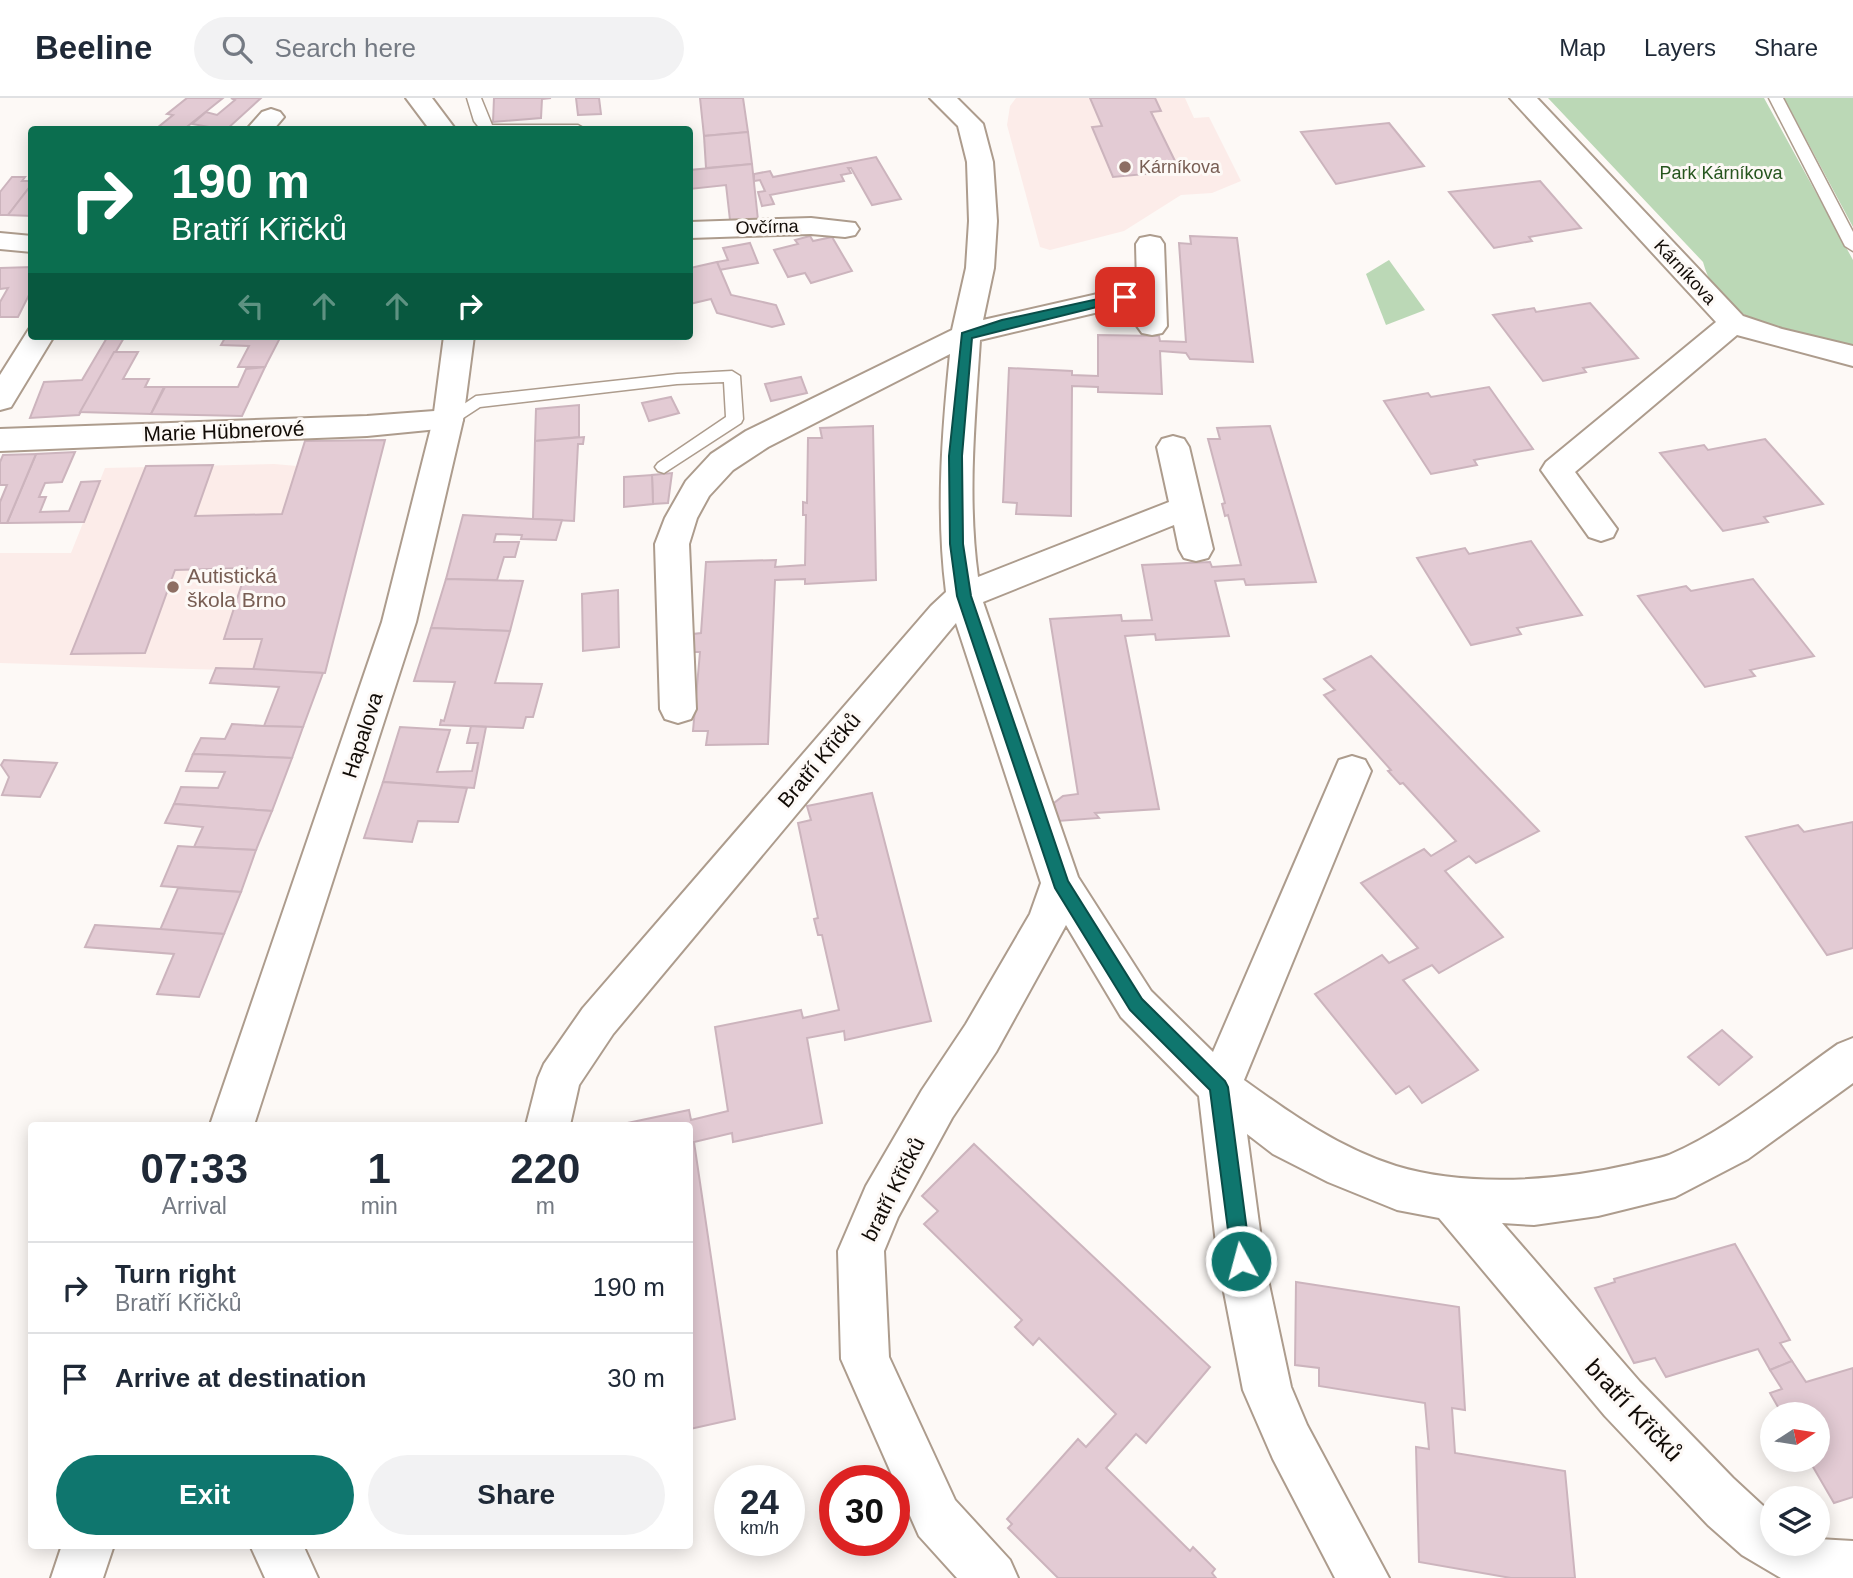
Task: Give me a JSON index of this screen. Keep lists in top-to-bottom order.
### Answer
{
  "streets": {
    "main road": [
      "Ovčírna",
      "Kárníkova",
      "Marie Hübnerové",
      "Hapalova",
      "Bratří Křičků",
      "bratří Křičků"
    ]
  },
  "crossings": [
    ["Marie Hübnerové", "Hapalova"]
  ],
  "parks": ["Park Kárníkova"],
  "places": ["Kárníkova", "Autistická škola Brno"],
  "north": "right",
  "page": {
    "header": "Beeline",
    "search": "Search here",
    "nav": ["Map", "Layers", "Share"],
    "turn": ["190 m", "Bratří Křičků"],
    "eta": [
      "07:33",
      "Arrival",
      "1",
      "min",
      "220",
      "m"
    ],
    "list": [
      {
        "name": "Turn right",
        "note": "Bratří Křičků",
        "value": "190 m"
      },
      {
        "name": "Arrive at destination",
        "value": "30 m"
      }
    ],
    "buttons": ["Exit", "Share"],
    "speed": "24 km/h",
    "limit": "30"
  }
}
